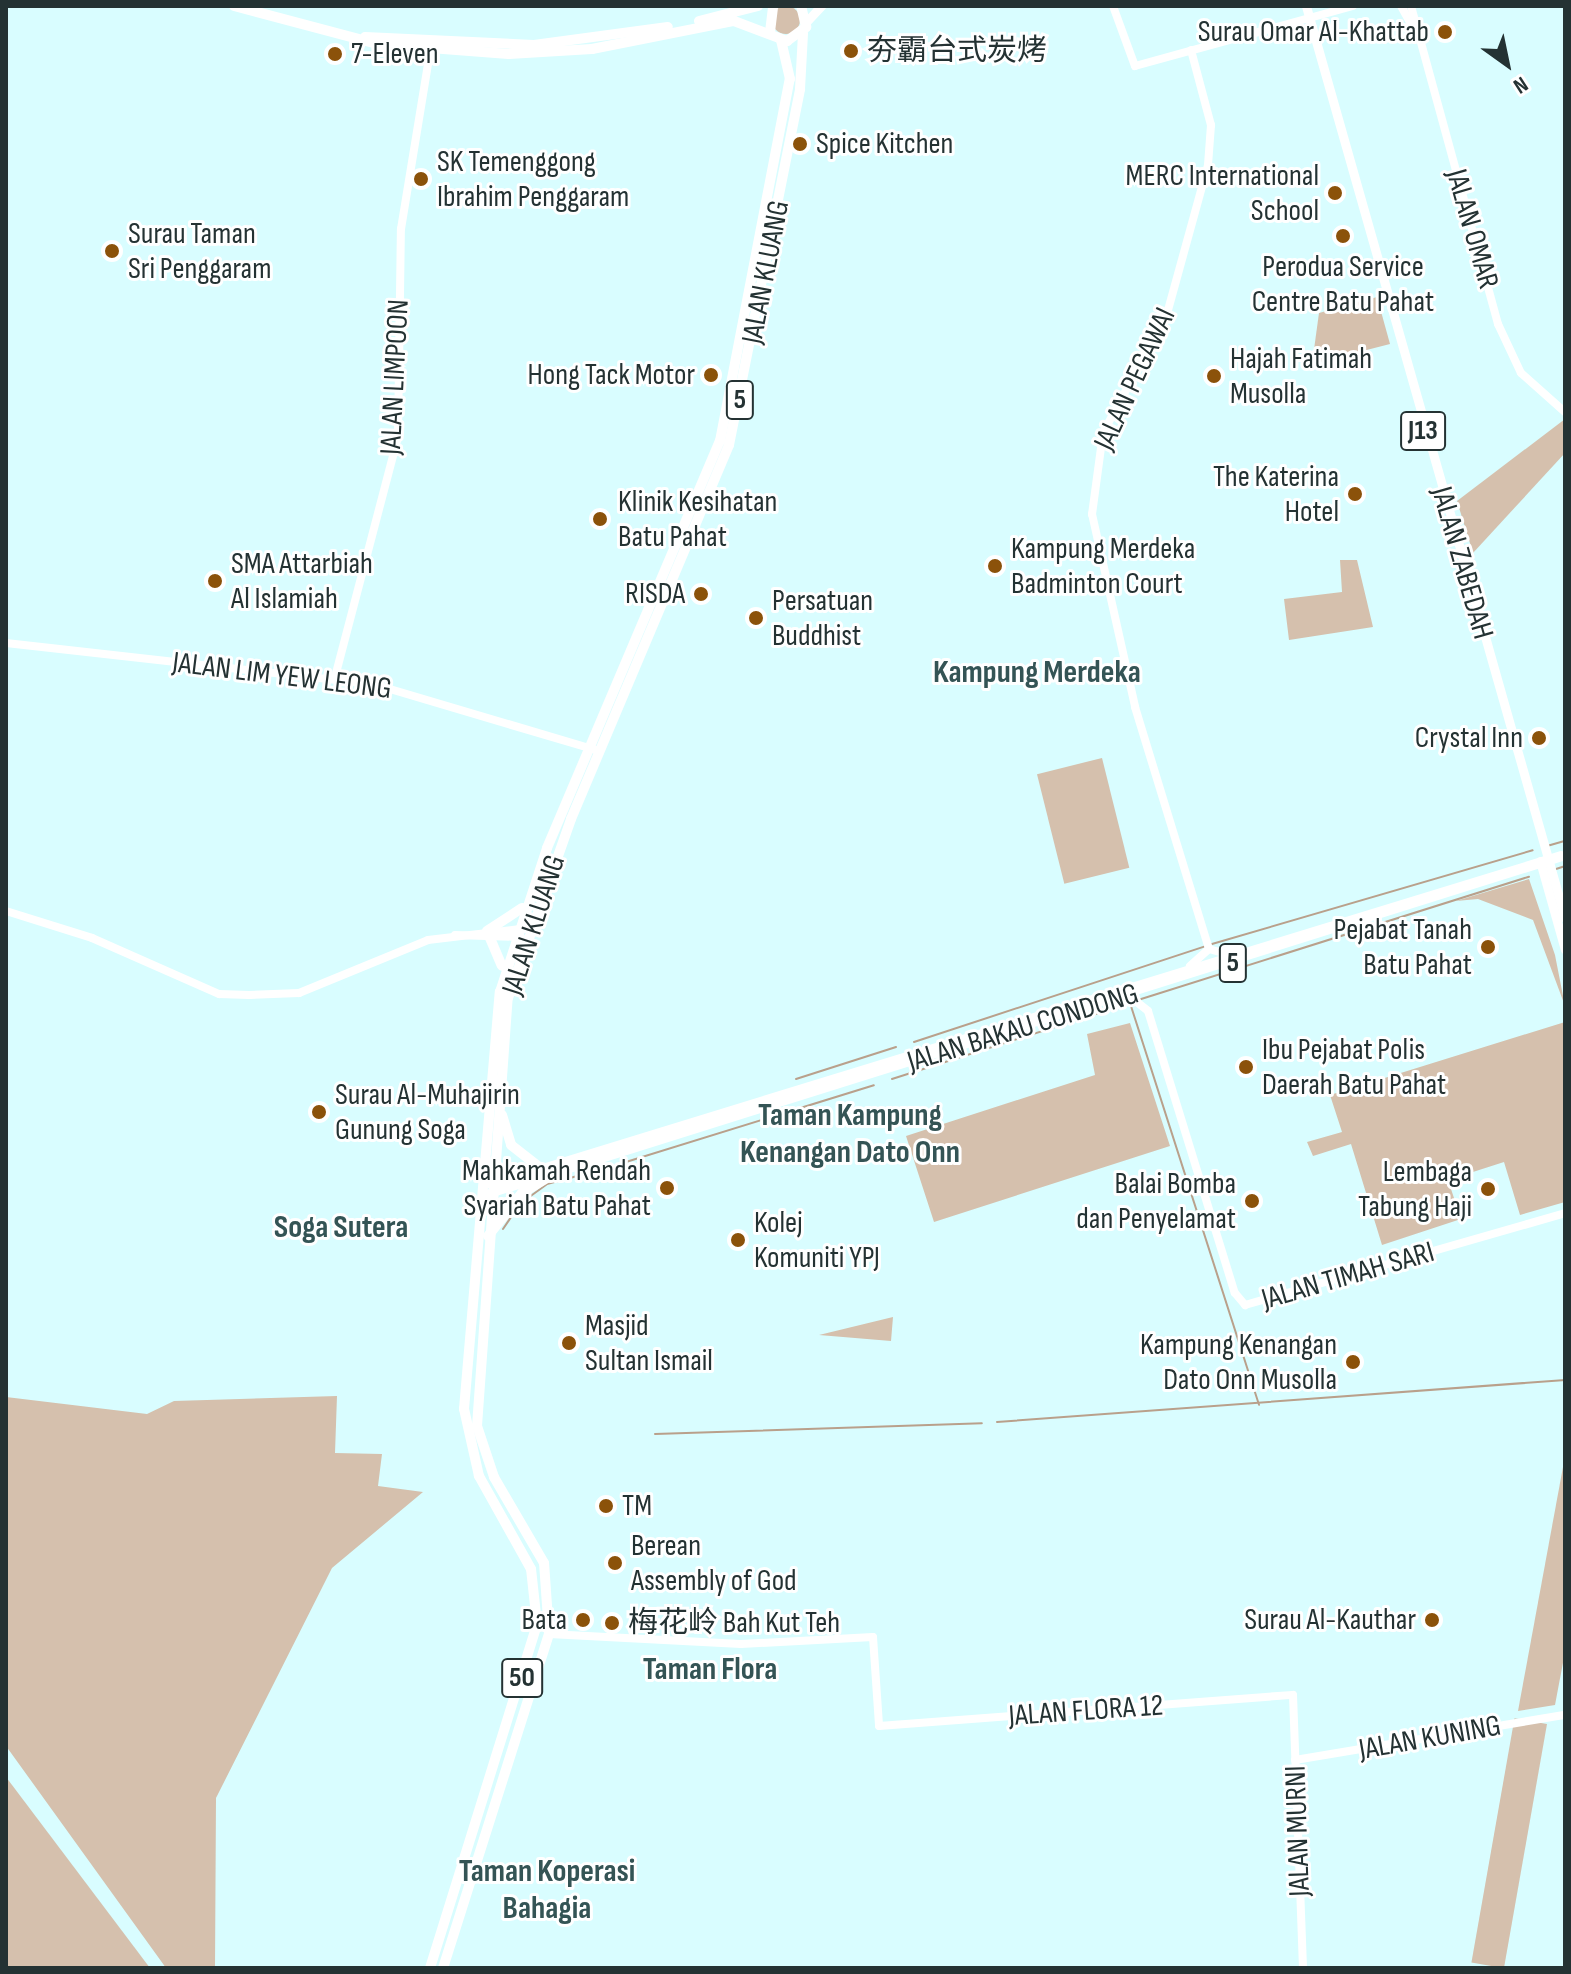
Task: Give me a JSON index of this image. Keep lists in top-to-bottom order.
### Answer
{
  "streets": {
    "highway": ["JALAN KLUANG", "5", "50"],
    "main road": ["J13", "JALAN ZABEDAH", "JALAN BAKAU CONDONG"],
    "street": [
      "JALAN OMAR",
      "JALAN LIMPOON",
      "JALAN PEGAWAI",
      "JALAN LIM YEW LEONG",
      "JALAN TIMAH SARI",
      "JALAN FLORA 12",
      "JALAN KUNING",
      "JALAN MURNI"
    ]
  },
  "crossings": [
    ["JALAN KLUANG", "5"],
    ["JALAN KLUANG", "JALAN LIM YEW LEONG"],
    ["JALAN KLUANG", "JALAN BAKAU CONDONG"],
    ["JALAN KLUANG", "JALAN FLORA 12"],
    ["JALAN LIMPOON", "JALAN LIM YEW LEONG"],
    ["J13", "JALAN ZABEDAH"],
    ["J13", "JALAN BAKAU CONDONG"],
    ["JALAN ZABEDAH", "JALAN BAKAU CONDONG"],
    ["JALAN BAKAU CONDONG", "JALAN TIMAH SARI"],
    ["JALAN FLORA 12", "JALAN MURNI"],
    ["JALAN KUNING", "JALAN MURNI"]
  ],
  "districts": [
    "Kampung Merdeka",
    "Taman Kampung Kenangan Dato Onn",
    "Soga Sutera",
    "Taman Flora",
    "Taman Koperasi Bahagia"
  ],
  "places": [
    "Surau Omar Al-Khattab",
    "夯霸台式炭烤",
    "7-Eleven",
    "Spice Kitchen",
    "SK Temenggong Ibrahim Penggaram",
    "MERC International School",
    "Perodua Service Centre Batu Pahat",
    "Surau Taman Sri Penggaram",
    "Hong Tack Motor",
    "Hajah Fatimah Musolla",
    "The Katerina Hotel",
    "Klinik Kesihatan Batu Pahat",
    "Kampung Merdeka Badminton Court",
    "SMA Attarbiah Al Islamiah",
    "RISDA",
    "Persatuan Buddhist",
    "Crystal Inn",
    "Pejabat Tanah Batu Pahat",
    "Ibu Pejabat Polis Daerah Batu Pahat",
    "Surau Al-Muhajirin Gunung Soga",
    "Mahkamah Rendah Syariah Batu Pahat",
    "Lembaga Tabung Haji",
    "Balai Bomba dan Penyelamat",
    "Kolej Komuniti YPJ",
    "Masjid Sultan Ismail",
    "Kampung Kenangan Dato Onn Musolla",
    "TM",
    "Berean Assembly of God",
    "Bata",
    "Surau Al-Kauthar",
    "梅花岭 Bah Kut Teh"
  ],
  "north": "bottom right"
}
